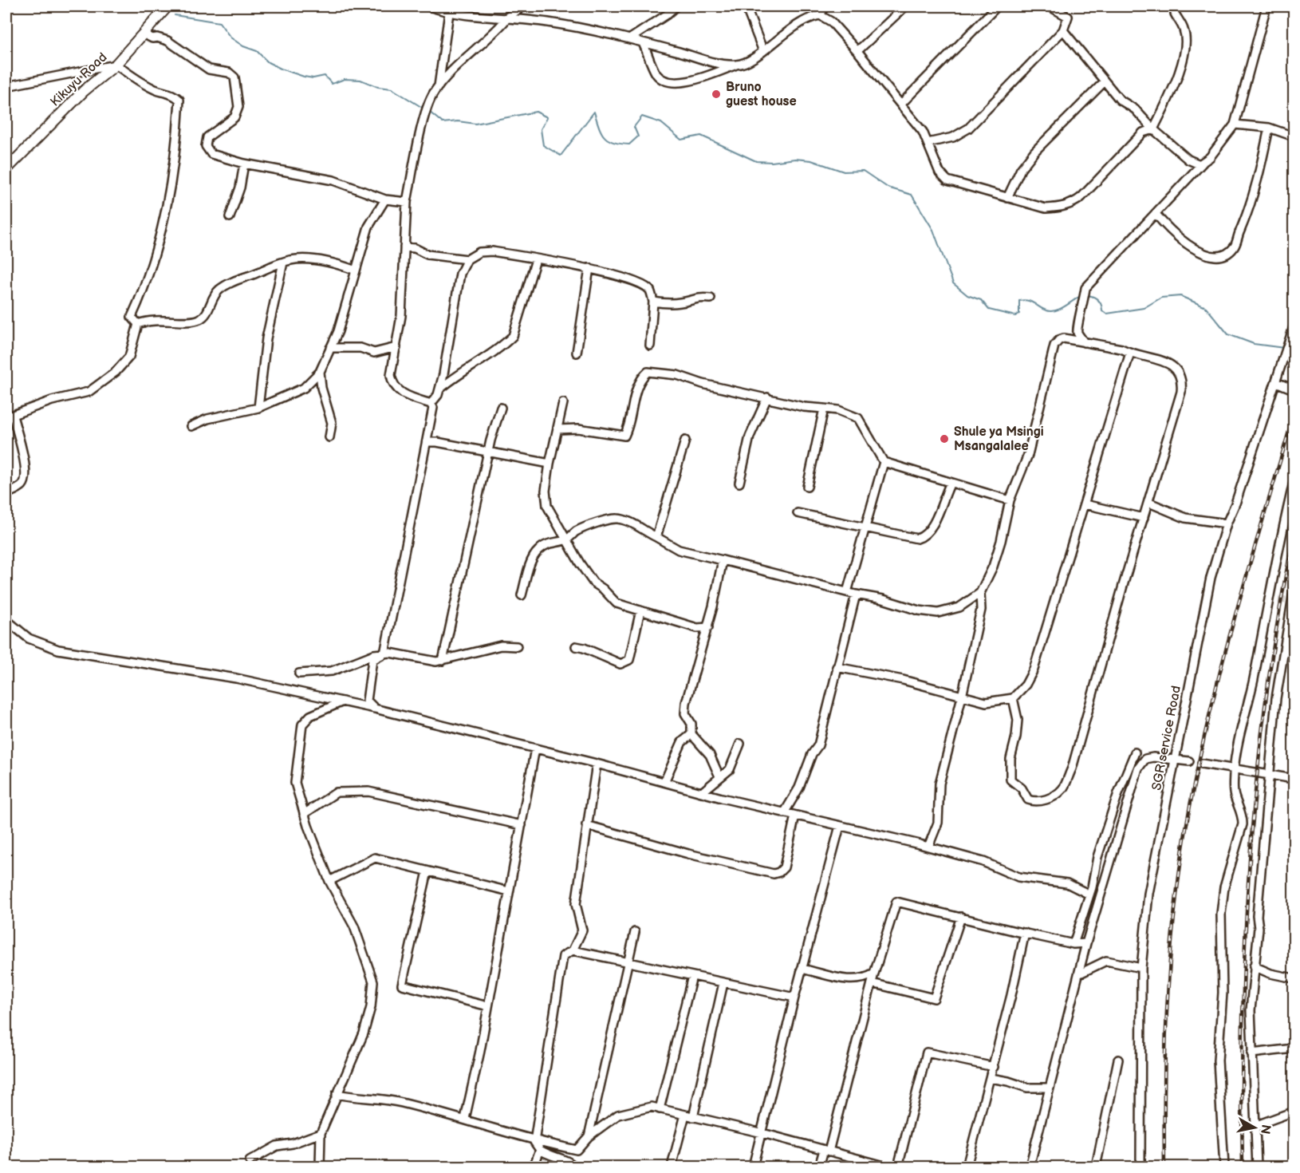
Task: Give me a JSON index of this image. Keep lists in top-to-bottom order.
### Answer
{
  "streets": {
    "main road": ["Kikuyu Road"],
    "street": ["SGR service Road"]
  },
  "places": ["Bruno guest house", "Shule ya Msingi Msangalalee"],
  "north": "right"
}
